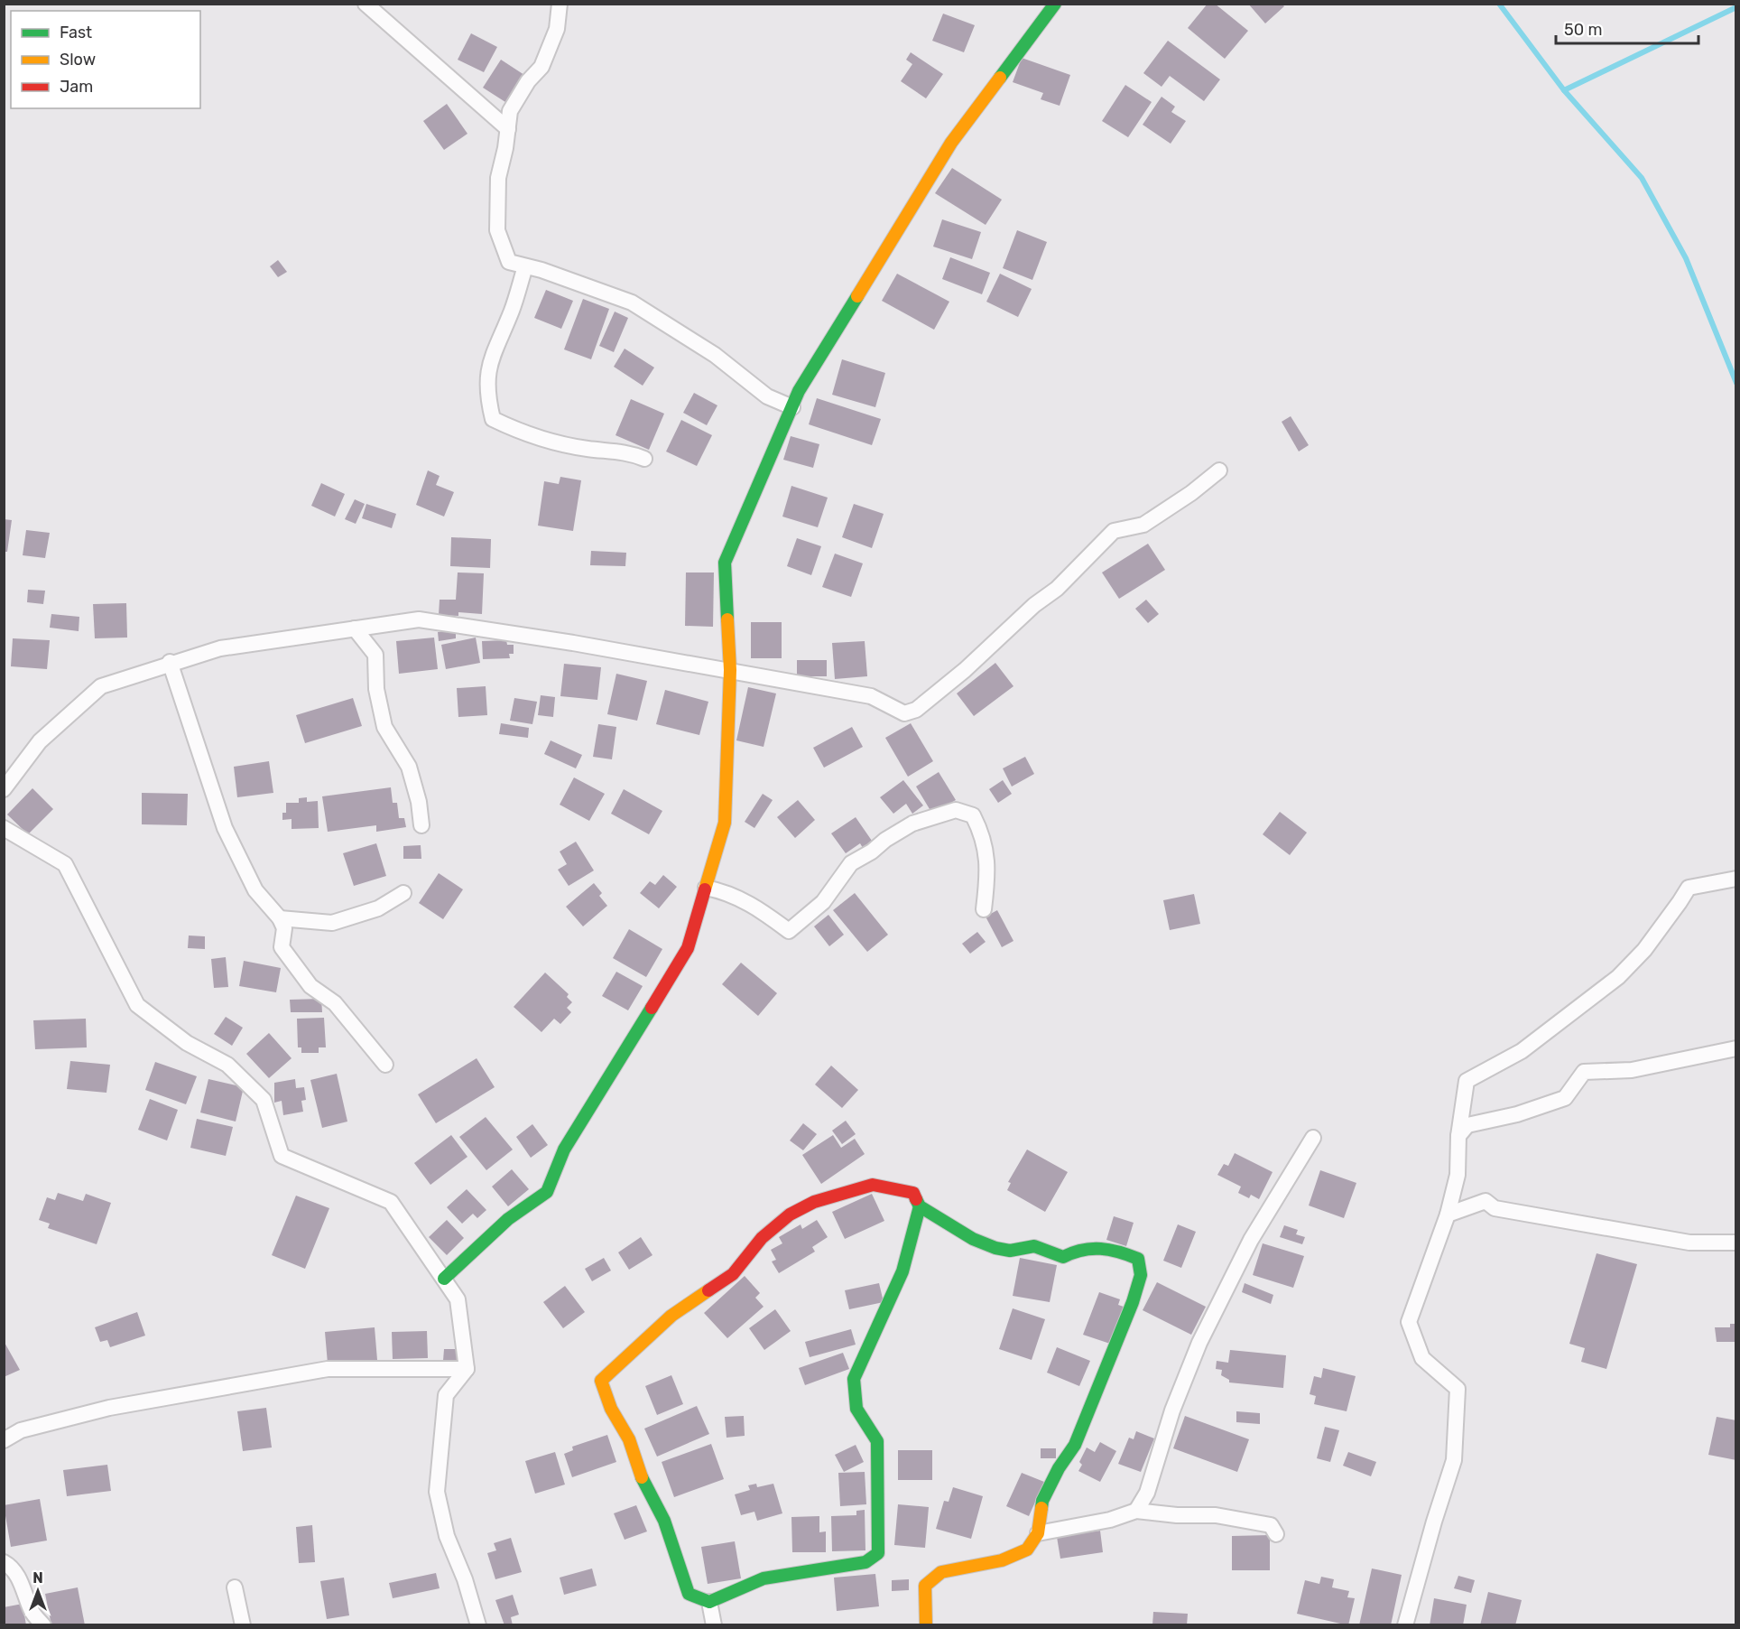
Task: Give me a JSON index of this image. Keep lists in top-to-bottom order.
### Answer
{
  "legend": ["Fast", "Slow", "Jam"],
  "scale_bar": "50 m",
  "north": "top"
}
